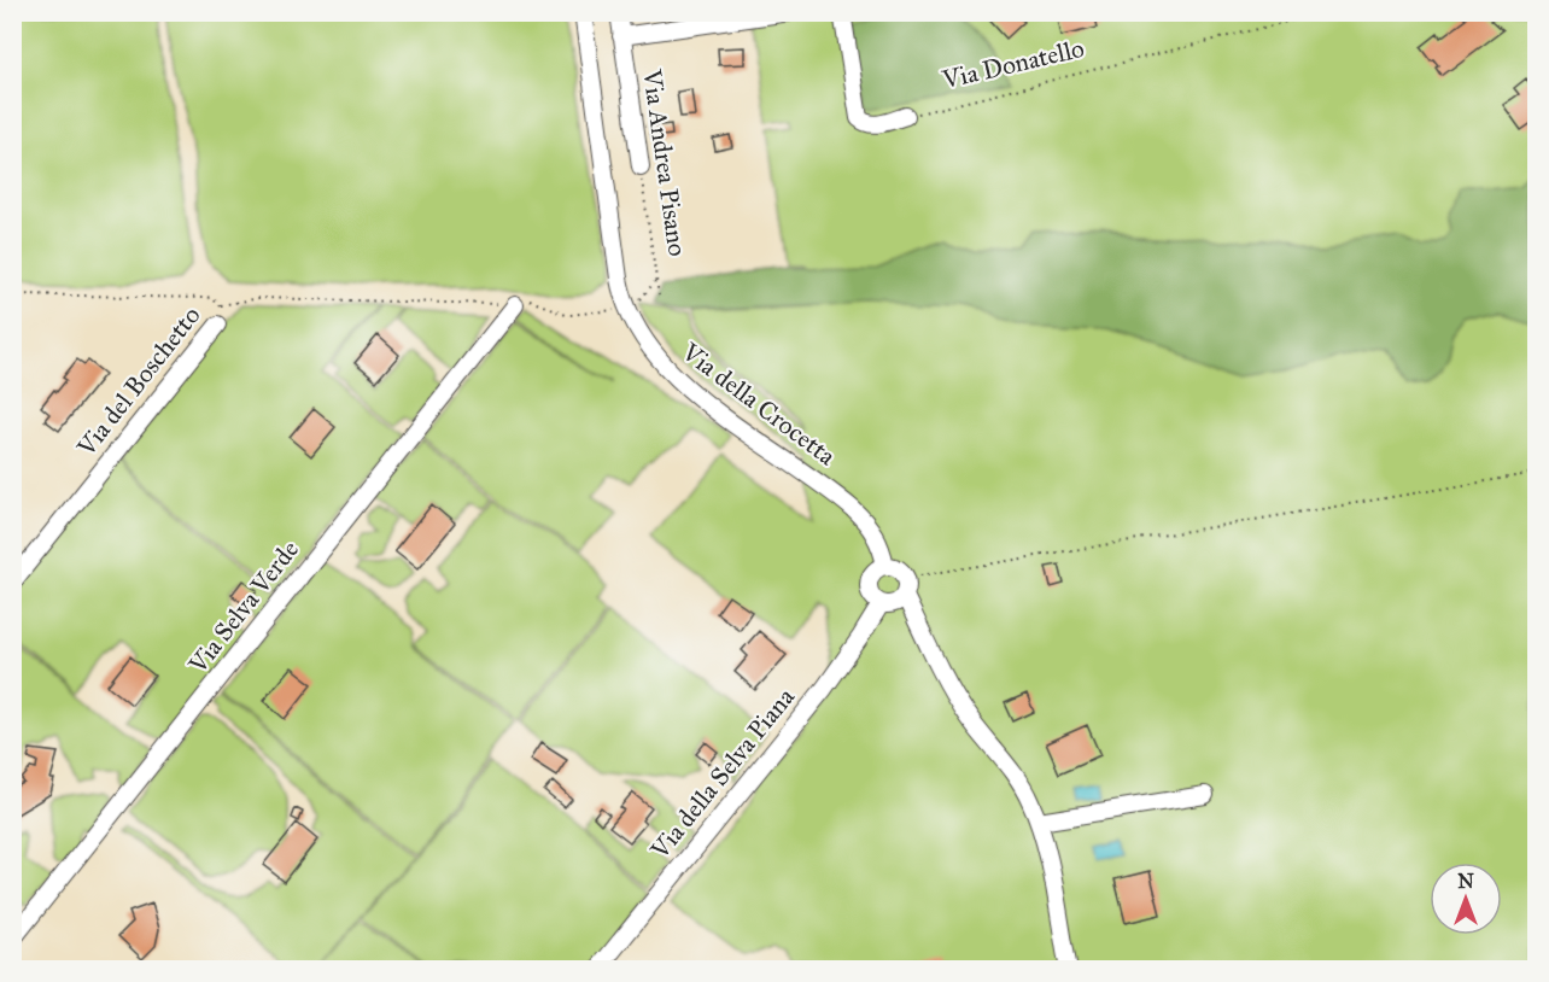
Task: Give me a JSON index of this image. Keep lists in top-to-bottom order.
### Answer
{
  "streets": {
    "street": [
      "Via Andrea Pisano",
      "Via del Boschetto",
      "Via della Crocetta",
      "Via Selva Verde",
      "Via della Selva Piana"
    ],
    "path": ["Via Donatello"]
  },
  "crossings": [
    ["Via della Crocetta", "Via della Selva Piana"]
  ],
  "north": "top"
}
